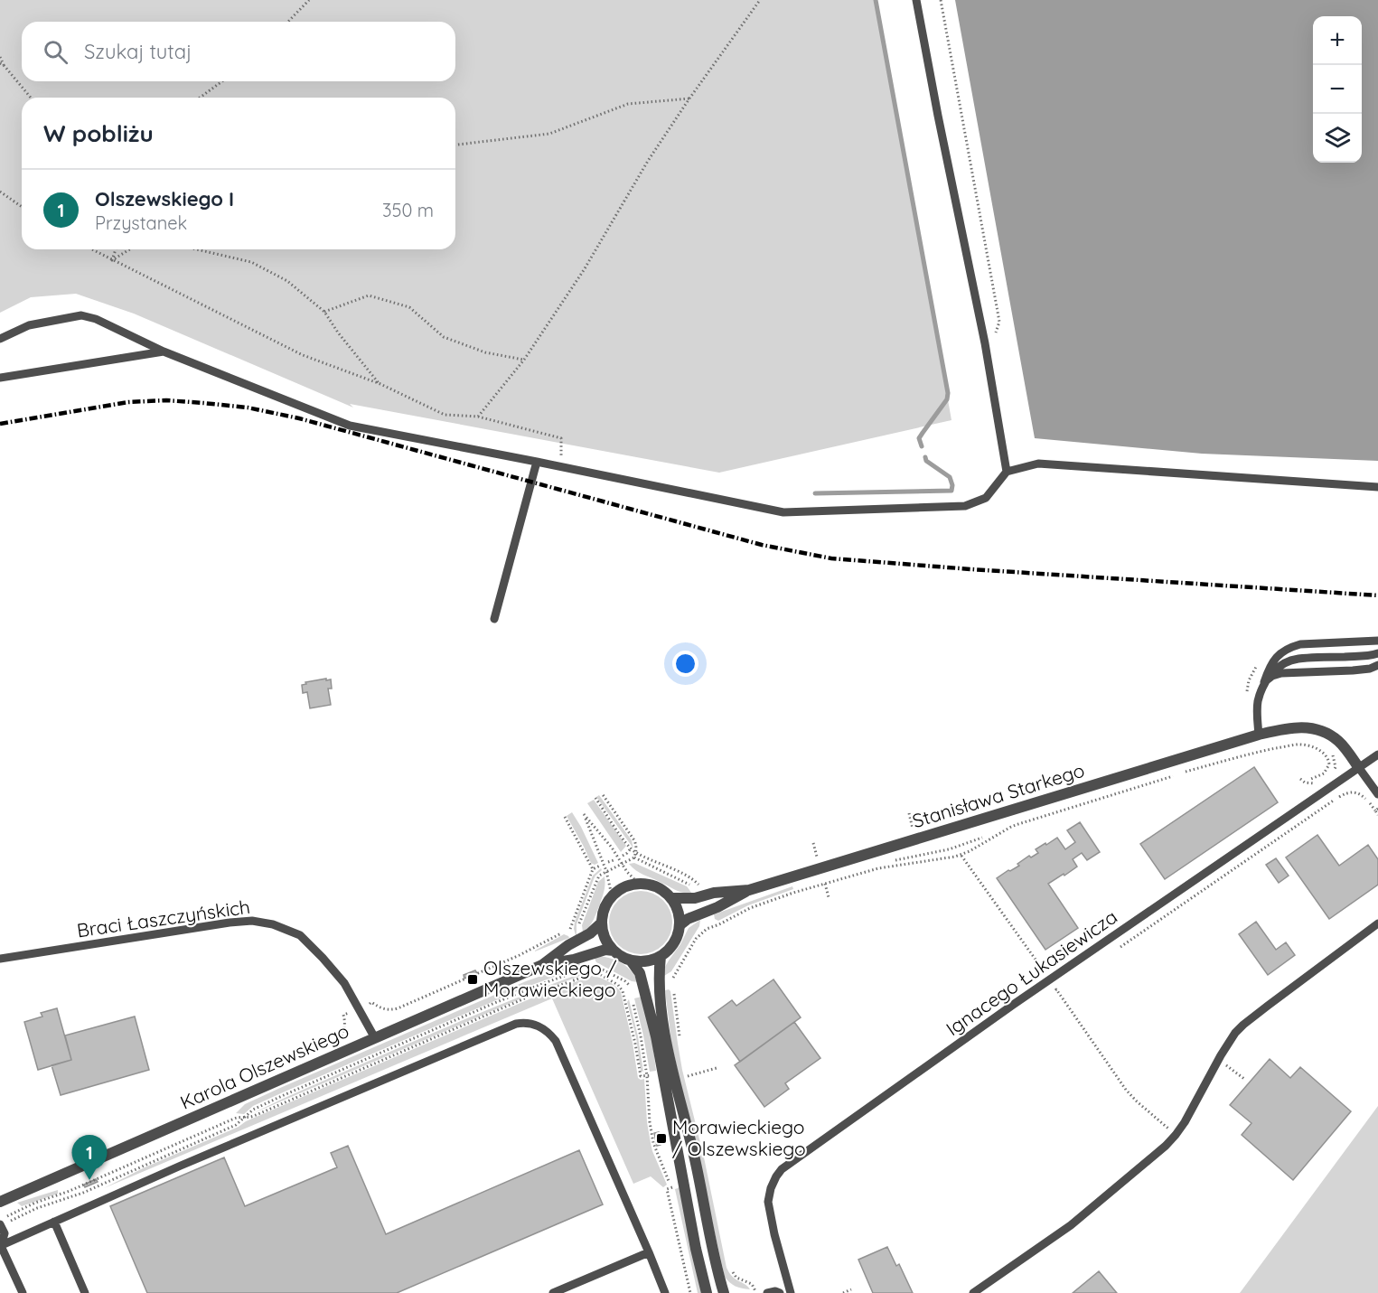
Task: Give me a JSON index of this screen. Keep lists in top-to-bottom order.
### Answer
{
  "streets": {
    "street": ["Stanisława Starkego", "Karola Olszewskiego"],
    "lane": ["Braci Łaszczyńskich", "Ignacego Łukasiewicza"]
  },
  "crossings": [
    ["Stanisława Starkego", "Ignacego Łukasiewicza"],
    ["Braci Łaszczyńskich", "Karola Olszewskiego"]
  ],
  "places": {
    "transit": ["Olszewskiego / Morawieckiego", "Morawieckiego / Olszewskiego"]
  },
  "page": {
    "map_buttons": ["+", "−"],
    "search": "Szukaj tutaj",
    "heading": "W pobliżu",
    "list": [
      {
        "mark": "1",
        "name": "Olszewskiego I",
        "note": "Przystanek",
        "value": "350 m"
      }
    ],
    "pins": "1"
  }
}
